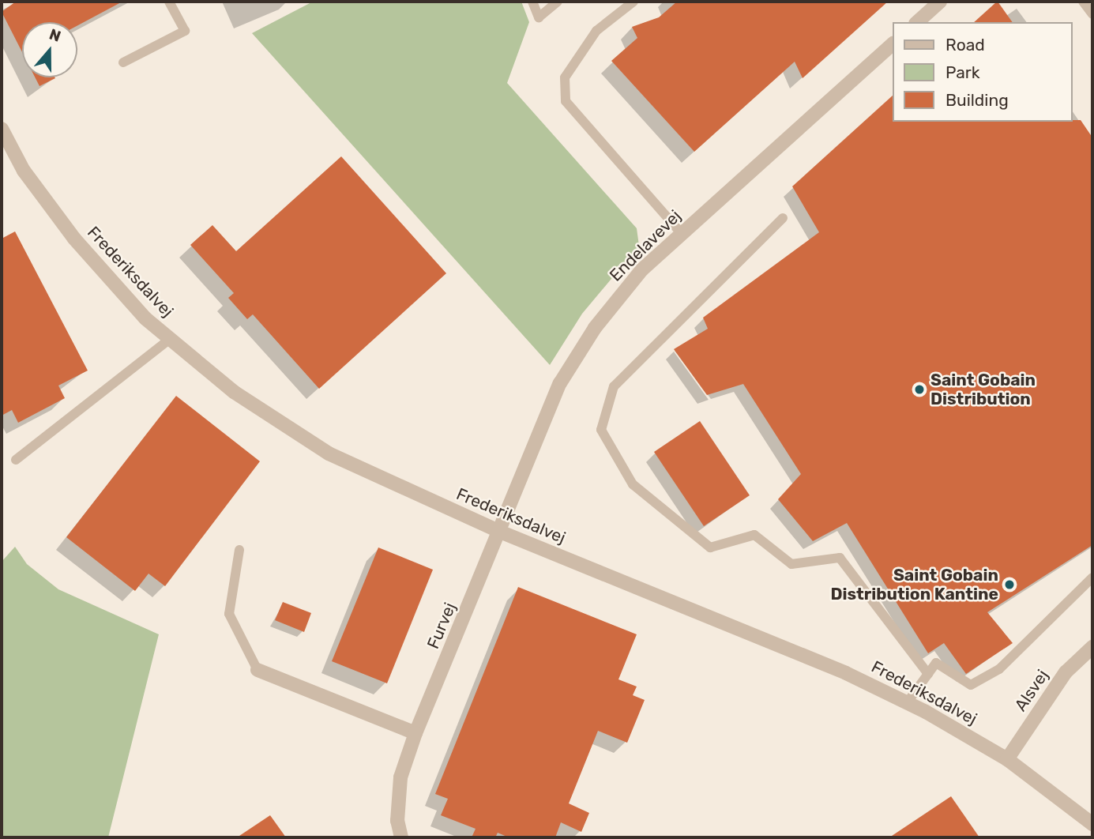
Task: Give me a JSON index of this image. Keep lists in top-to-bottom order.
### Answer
{
  "streets": {
    "street": [
      "Endelavevej",
      "Frederiksdalvej",
      "Furvej",
      "Alsvej"
    ]
  },
  "crossings": [
    ["Endelavevej", "Frederiksdalvej"],
    ["Endelavevej", "Furvej"],
    ["Frederiksdalvej", "Furvej"],
    ["Frederiksdalvej", "Alsvej"]
  ],
  "places": ["Saint Gobain Distribution", "Saint Gobain Distribution Kantine"],
  "legend": ["Road", "Park", "Building"],
  "north": "top"
}
